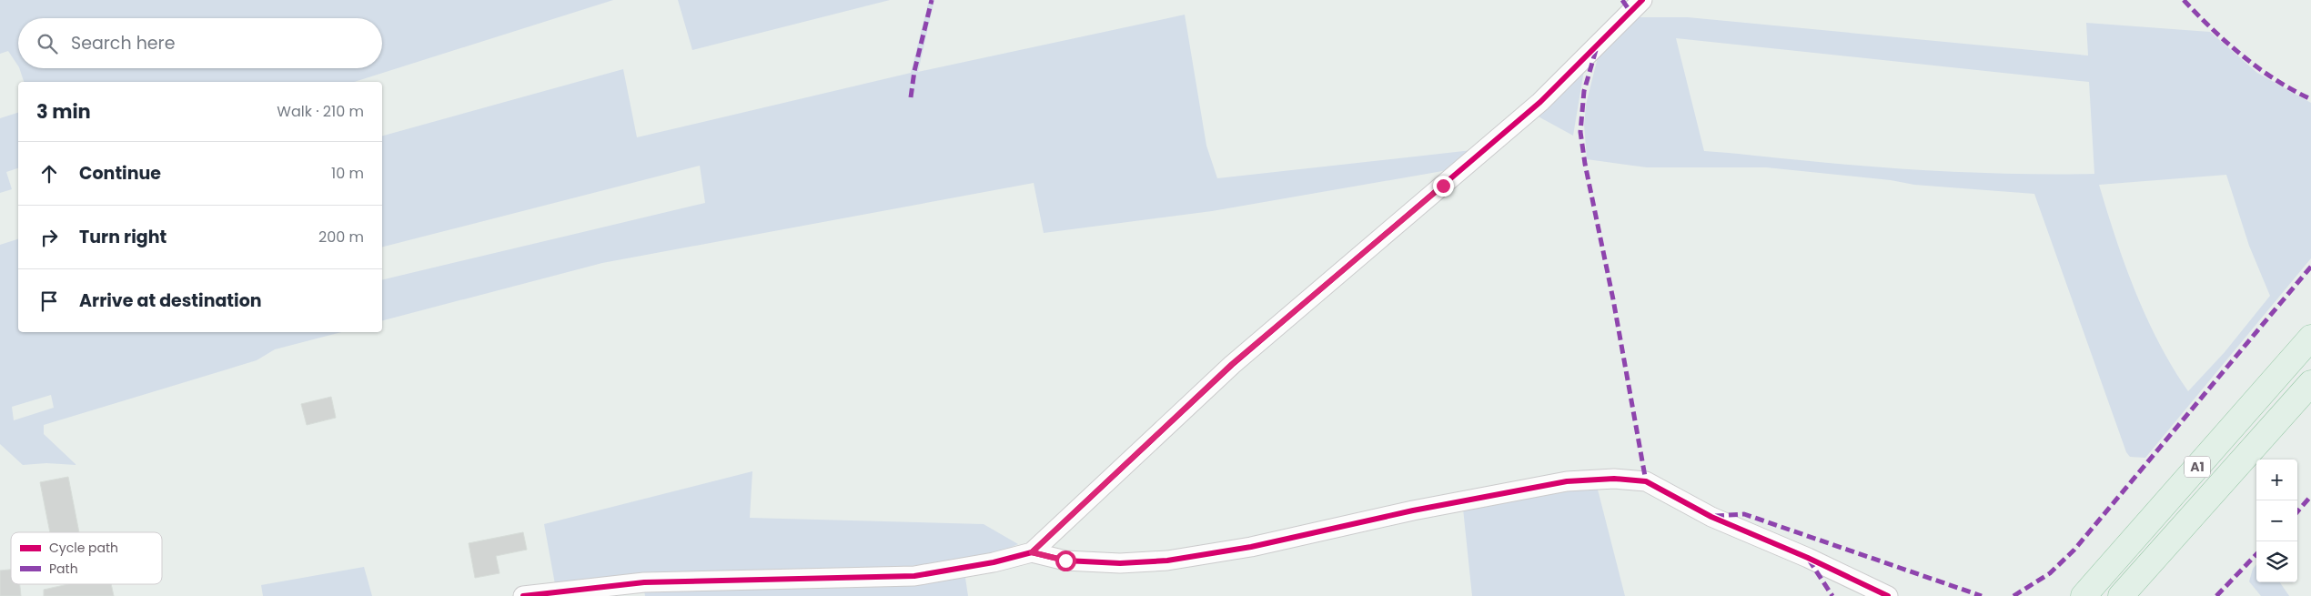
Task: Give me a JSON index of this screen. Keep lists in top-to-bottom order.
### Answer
{
  "streets": {
    "highway": ["A1"]
  },
  "legend": ["Cycle path", "Path"],
  "page": {
    "search": "Search here",
    "heading": ["3 min", "Walk · 210 m"],
    "list": [
      ["Continue", "10 m"],
      ["Turn right", "200 m"],
      "Arrive at destination"
    ],
    "map_buttons": ["+", "−"]
  }
}
